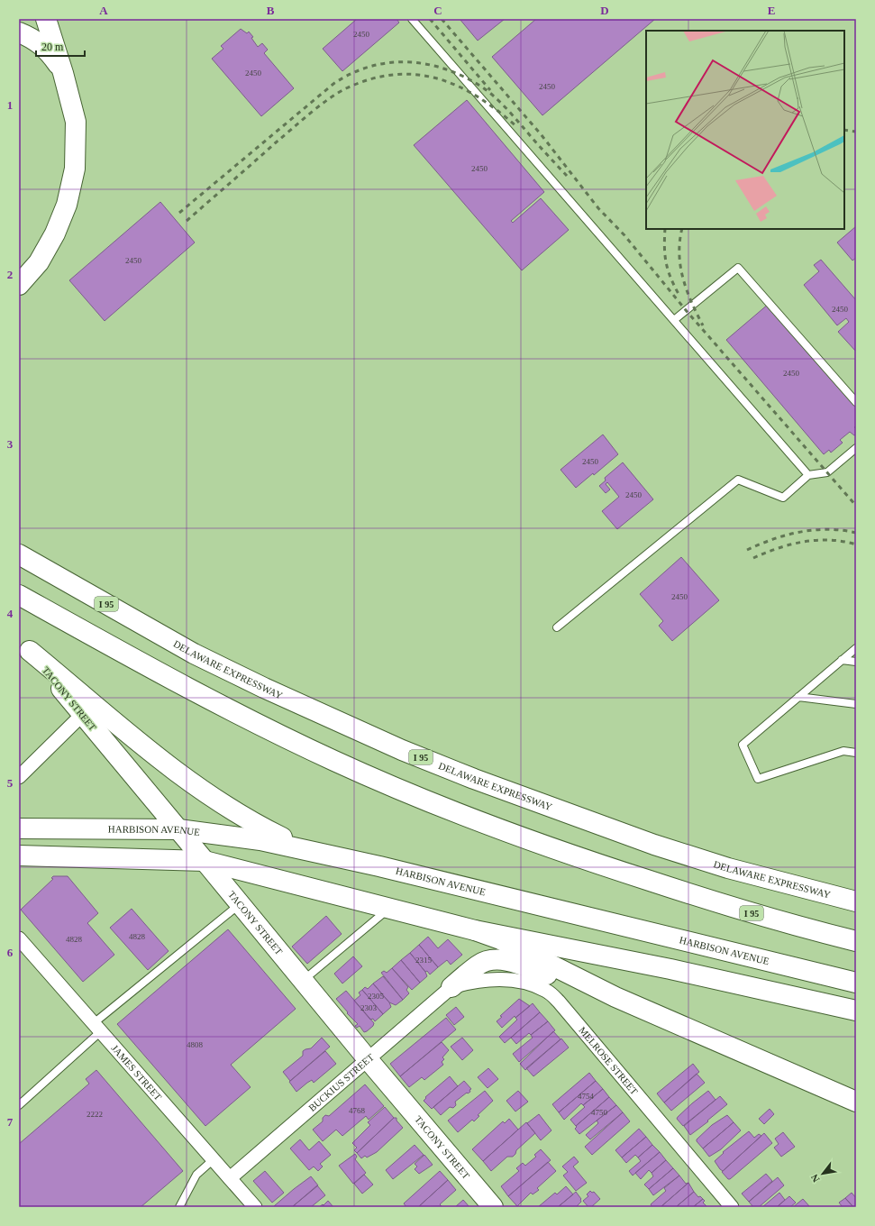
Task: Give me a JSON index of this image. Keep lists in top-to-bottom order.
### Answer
{
  "streets": {
    "main road": [
      "I 95",
      "DELAWARE EXPRESSWAY",
      "TACONY STREET",
      "HARBISON AVENUE"
    ],
    "street": ["MELROSE STREET", "JAMES STREET", "BUCKIUS STREET"]
  },
  "crossings": [
    ["TACONY STREET", "HARBISON AVENUE"],
    ["TACONY STREET", "BUCKIUS STREET"],
    ["MELROSE STREET", "BUCKIUS STREET"],
    ["JAMES STREET", "BUCKIUS STREET"]
  ],
  "house_numbers": [
    "2450",
    "2450",
    "2450",
    "2450",
    "2450",
    "2450",
    "2450",
    "2450",
    "2450",
    "2450",
    "4828",
    "4828",
    "2315",
    "2305",
    "2303",
    "4808",
    "4754",
    "4768",
    "4750",
    "2222"
  ],
  "scale_bar": "20 m",
  "north": "bottom left",
  "grid": {
    "columns": [
      "A",
      "B",
      "C",
      "D",
      "E"
    ],
    "rows": [
      "1",
      "2",
      "3",
      "4",
      "5",
      "6",
      "7"
    ]
  }
}
